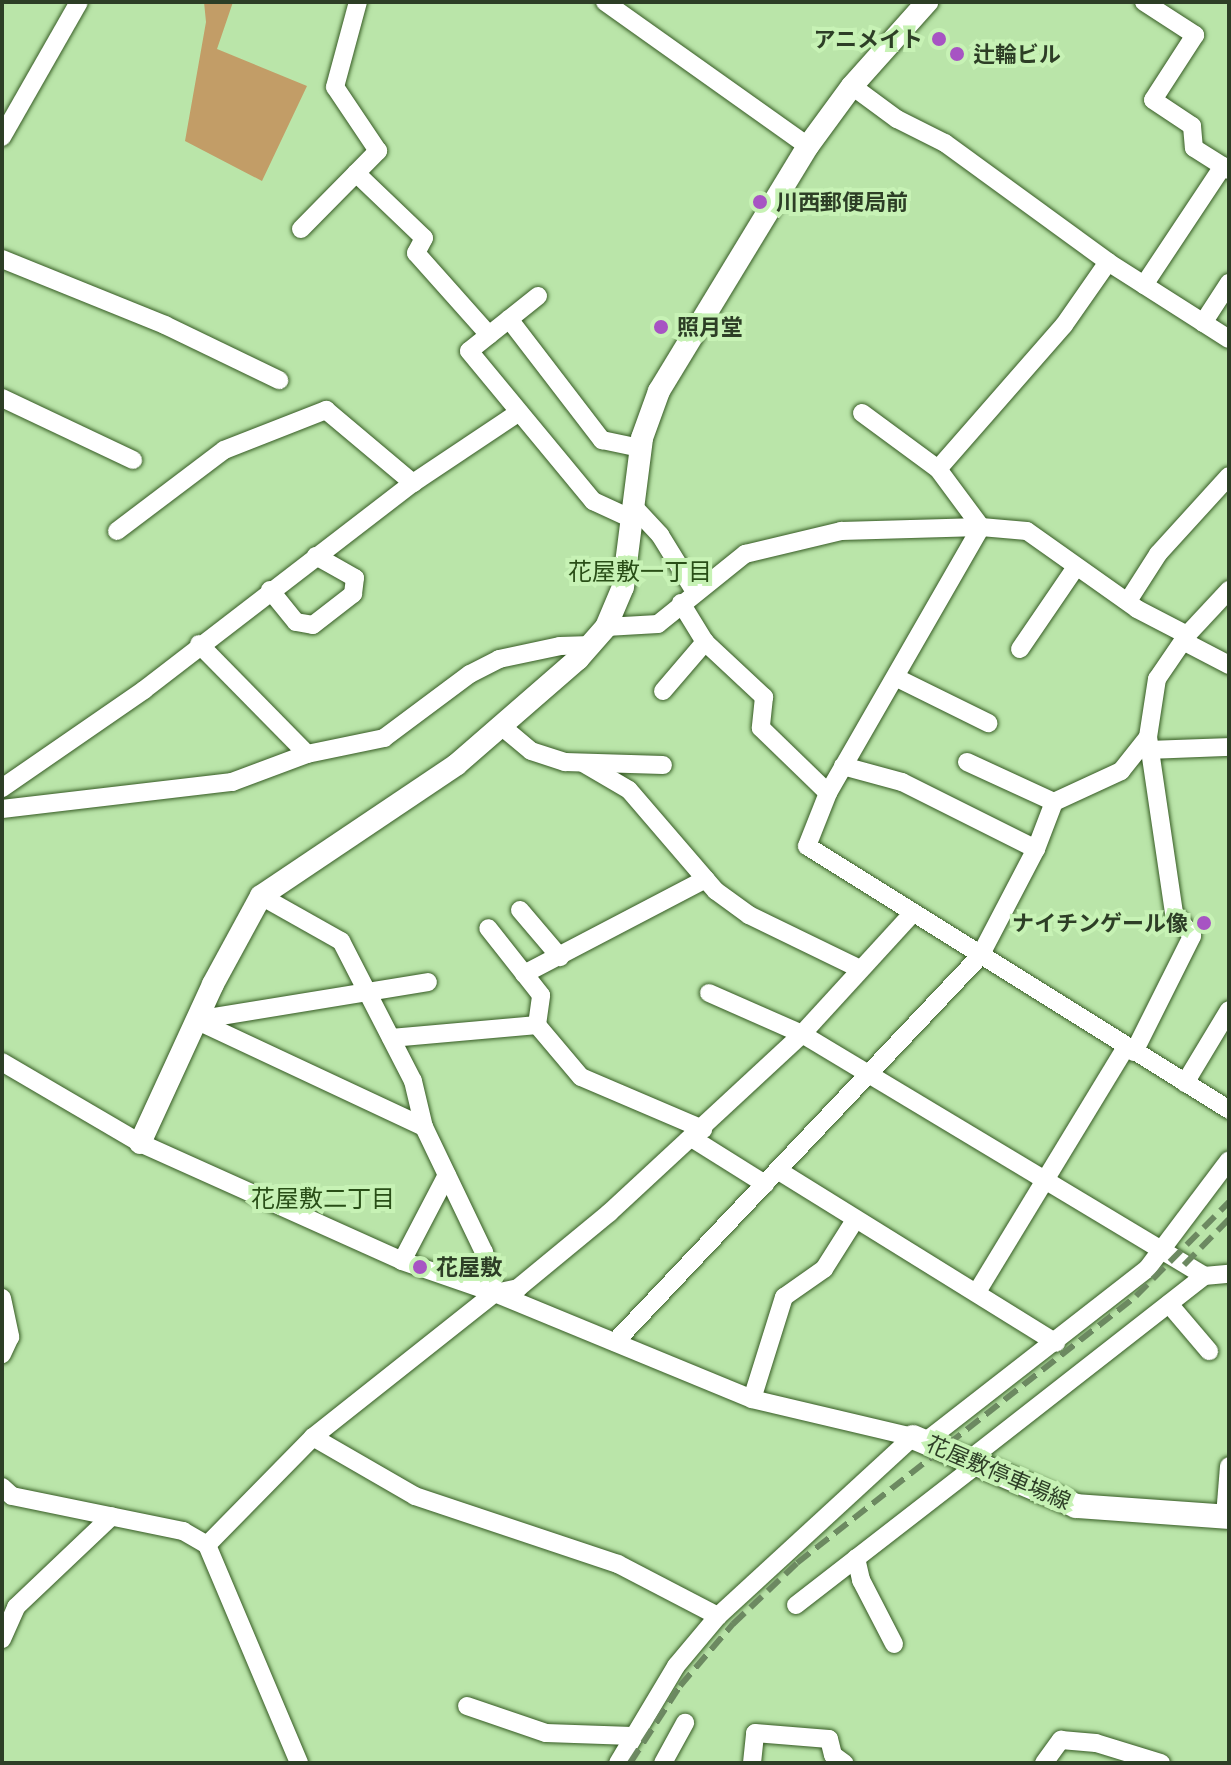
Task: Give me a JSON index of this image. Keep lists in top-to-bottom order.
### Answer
{
  "streets": {
    "main road": ["花屋敷停車場線"]
  },
  "districts": ["花屋敷一丁目", "花屋敷二丁目"],
  "places": [
    "アニメイト",
    "辻輪ビル",
    "川西郵便局前",
    "照月堂",
    "ナイチンゲール像",
    "花屋敷"
  ]
}
